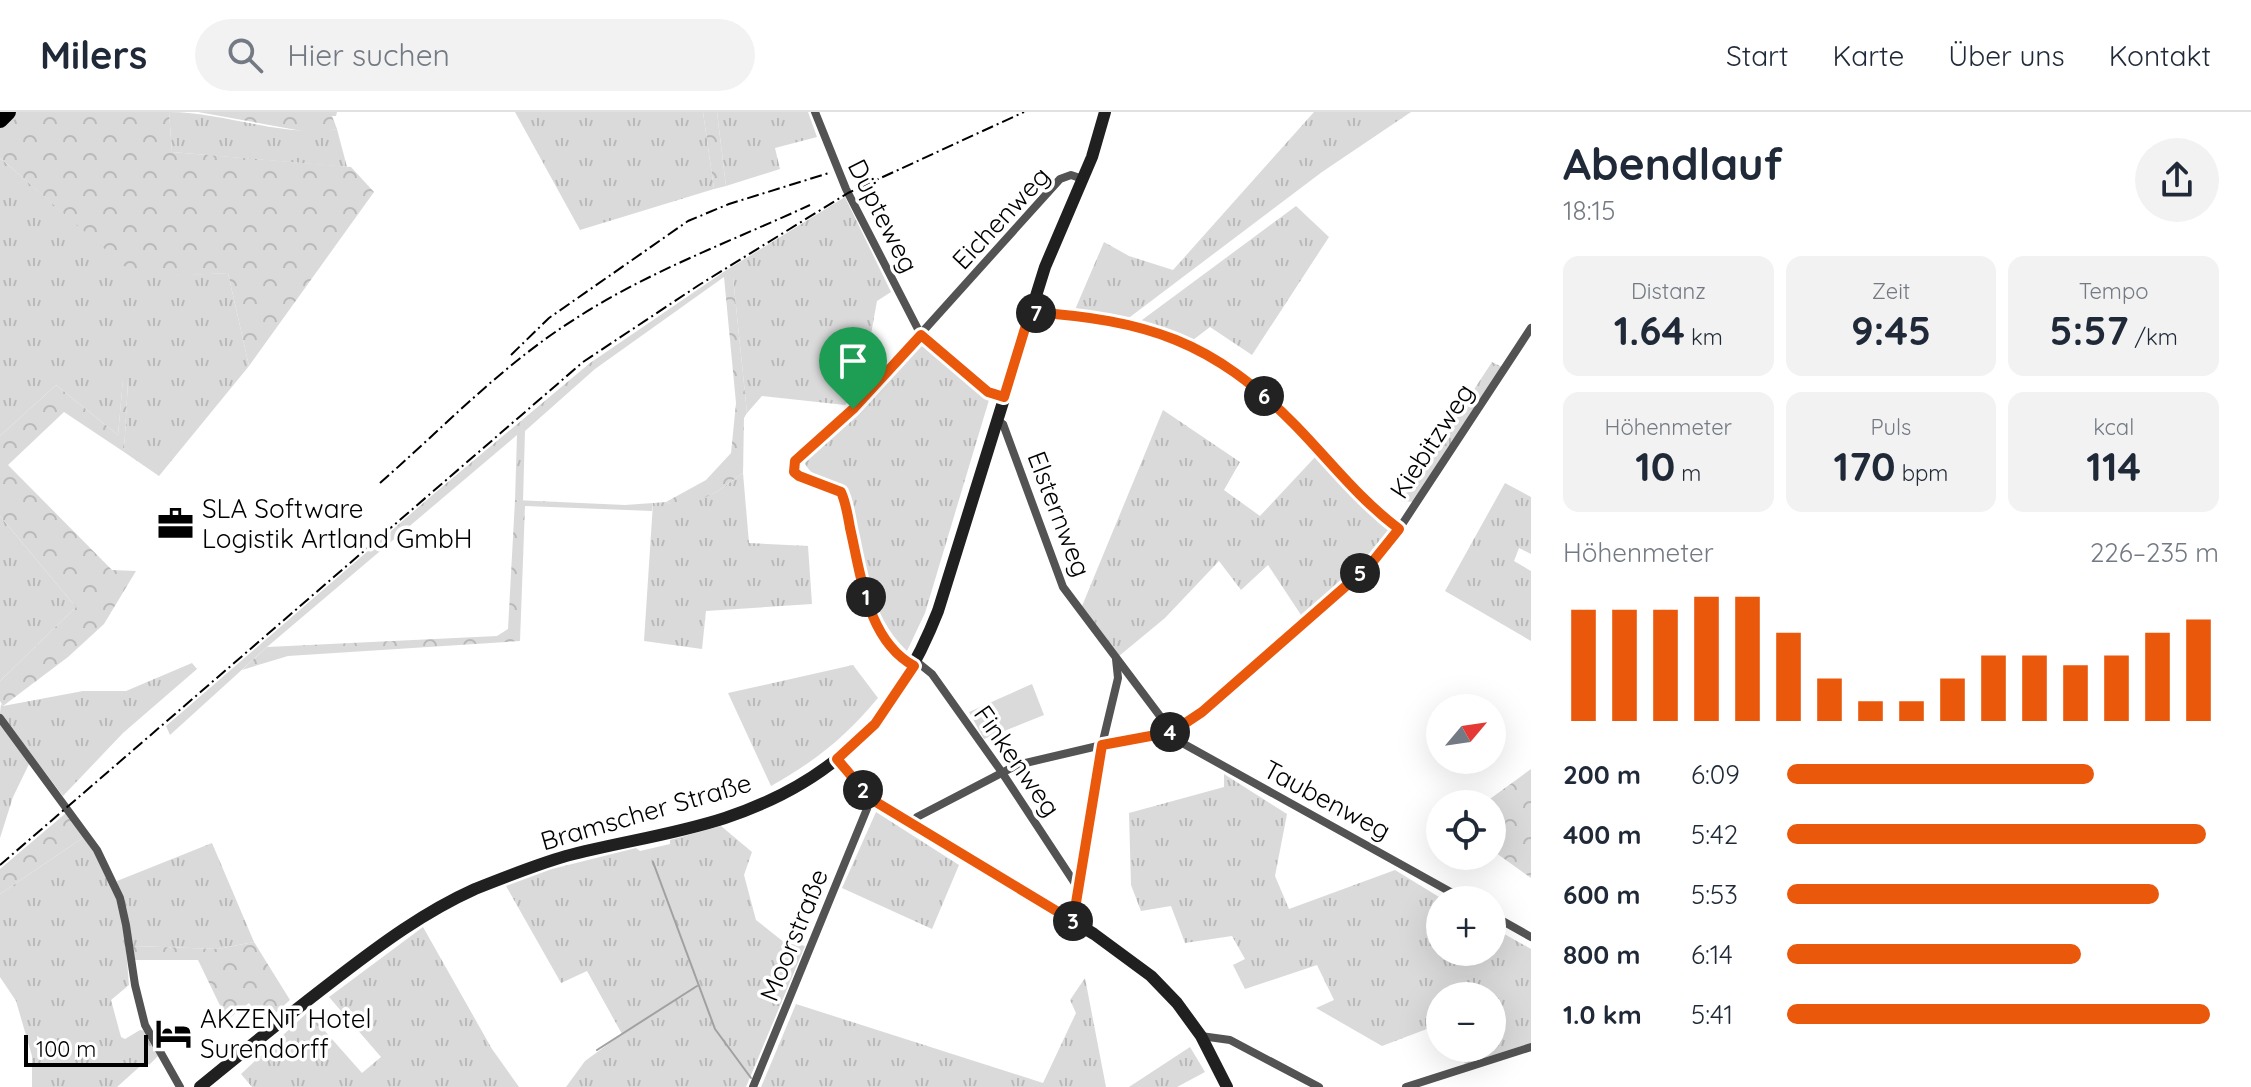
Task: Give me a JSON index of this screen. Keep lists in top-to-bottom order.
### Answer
{
  "streets": {
    "street": [
      "Düpteweg",
      "Eichenweg",
      "Kiebitzweg",
      "Elsternweg",
      "Finkenweg",
      "Taubenweg",
      "Bramscher Straße",
      "Moorstraße"
    ]
  },
  "crossings": [
    ["Düpteweg", "Eichenweg"],
    ["Eichenweg", "Finkenweg"],
    ["Eichenweg", "Bramscher Straße"],
    ["Kiebitzweg", "Elsternweg"],
    ["Kiebitzweg", "Finkenweg"],
    ["Kiebitzweg", "Taubenweg"],
    ["Elsternweg", "Taubenweg"],
    ["Elsternweg", "Bramscher Straße"],
    ["Finkenweg", "Bramscher Straße"]
  ],
  "places": {
    "office": ["SLA Software Logistik Artland GmbH"],
    "hotel": ["AKZENT Hotel Surendorff"]
  },
  "scale_bar": "100 m",
  "north": "top right",
  "page": {
    "header": "Milers",
    "search": "Hier suchen",
    "nav": [
      "Start",
      "Karte",
      "Über uns",
      "Kontakt"
    ],
    "heading": ["Abendlauf", "18:15"],
    "stats": [
      ["Distanz", "1.64 km"],
      ["Zeit", "9:45"],
      ["Tempo", "5:57 /km"],
      ["Höhenmeter", "10 m"],
      ["Puls", "170 bpm"],
      ["kcal", "114"]
    ],
    "pins": [
      "7",
      "6",
      "5",
      "1",
      "4",
      "2",
      "3"
    ],
    "chart": ["Höhenmeter", "226–235 m"],
    "map_buttons": ["+", "−"],
    "list": [
      {
        "name": "200 m",
        "note": "6:09"
      },
      {
        "name": "400 m",
        "note": "5:42"
      },
      {
        "name": "600 m",
        "note": "5:53"
      },
      {
        "name": "800 m",
        "note": "6:14"
      },
      {
        "name": "1.0 km",
        "note": "5:41"
      }
    ],
    "scale": "100 m"
  }
}
